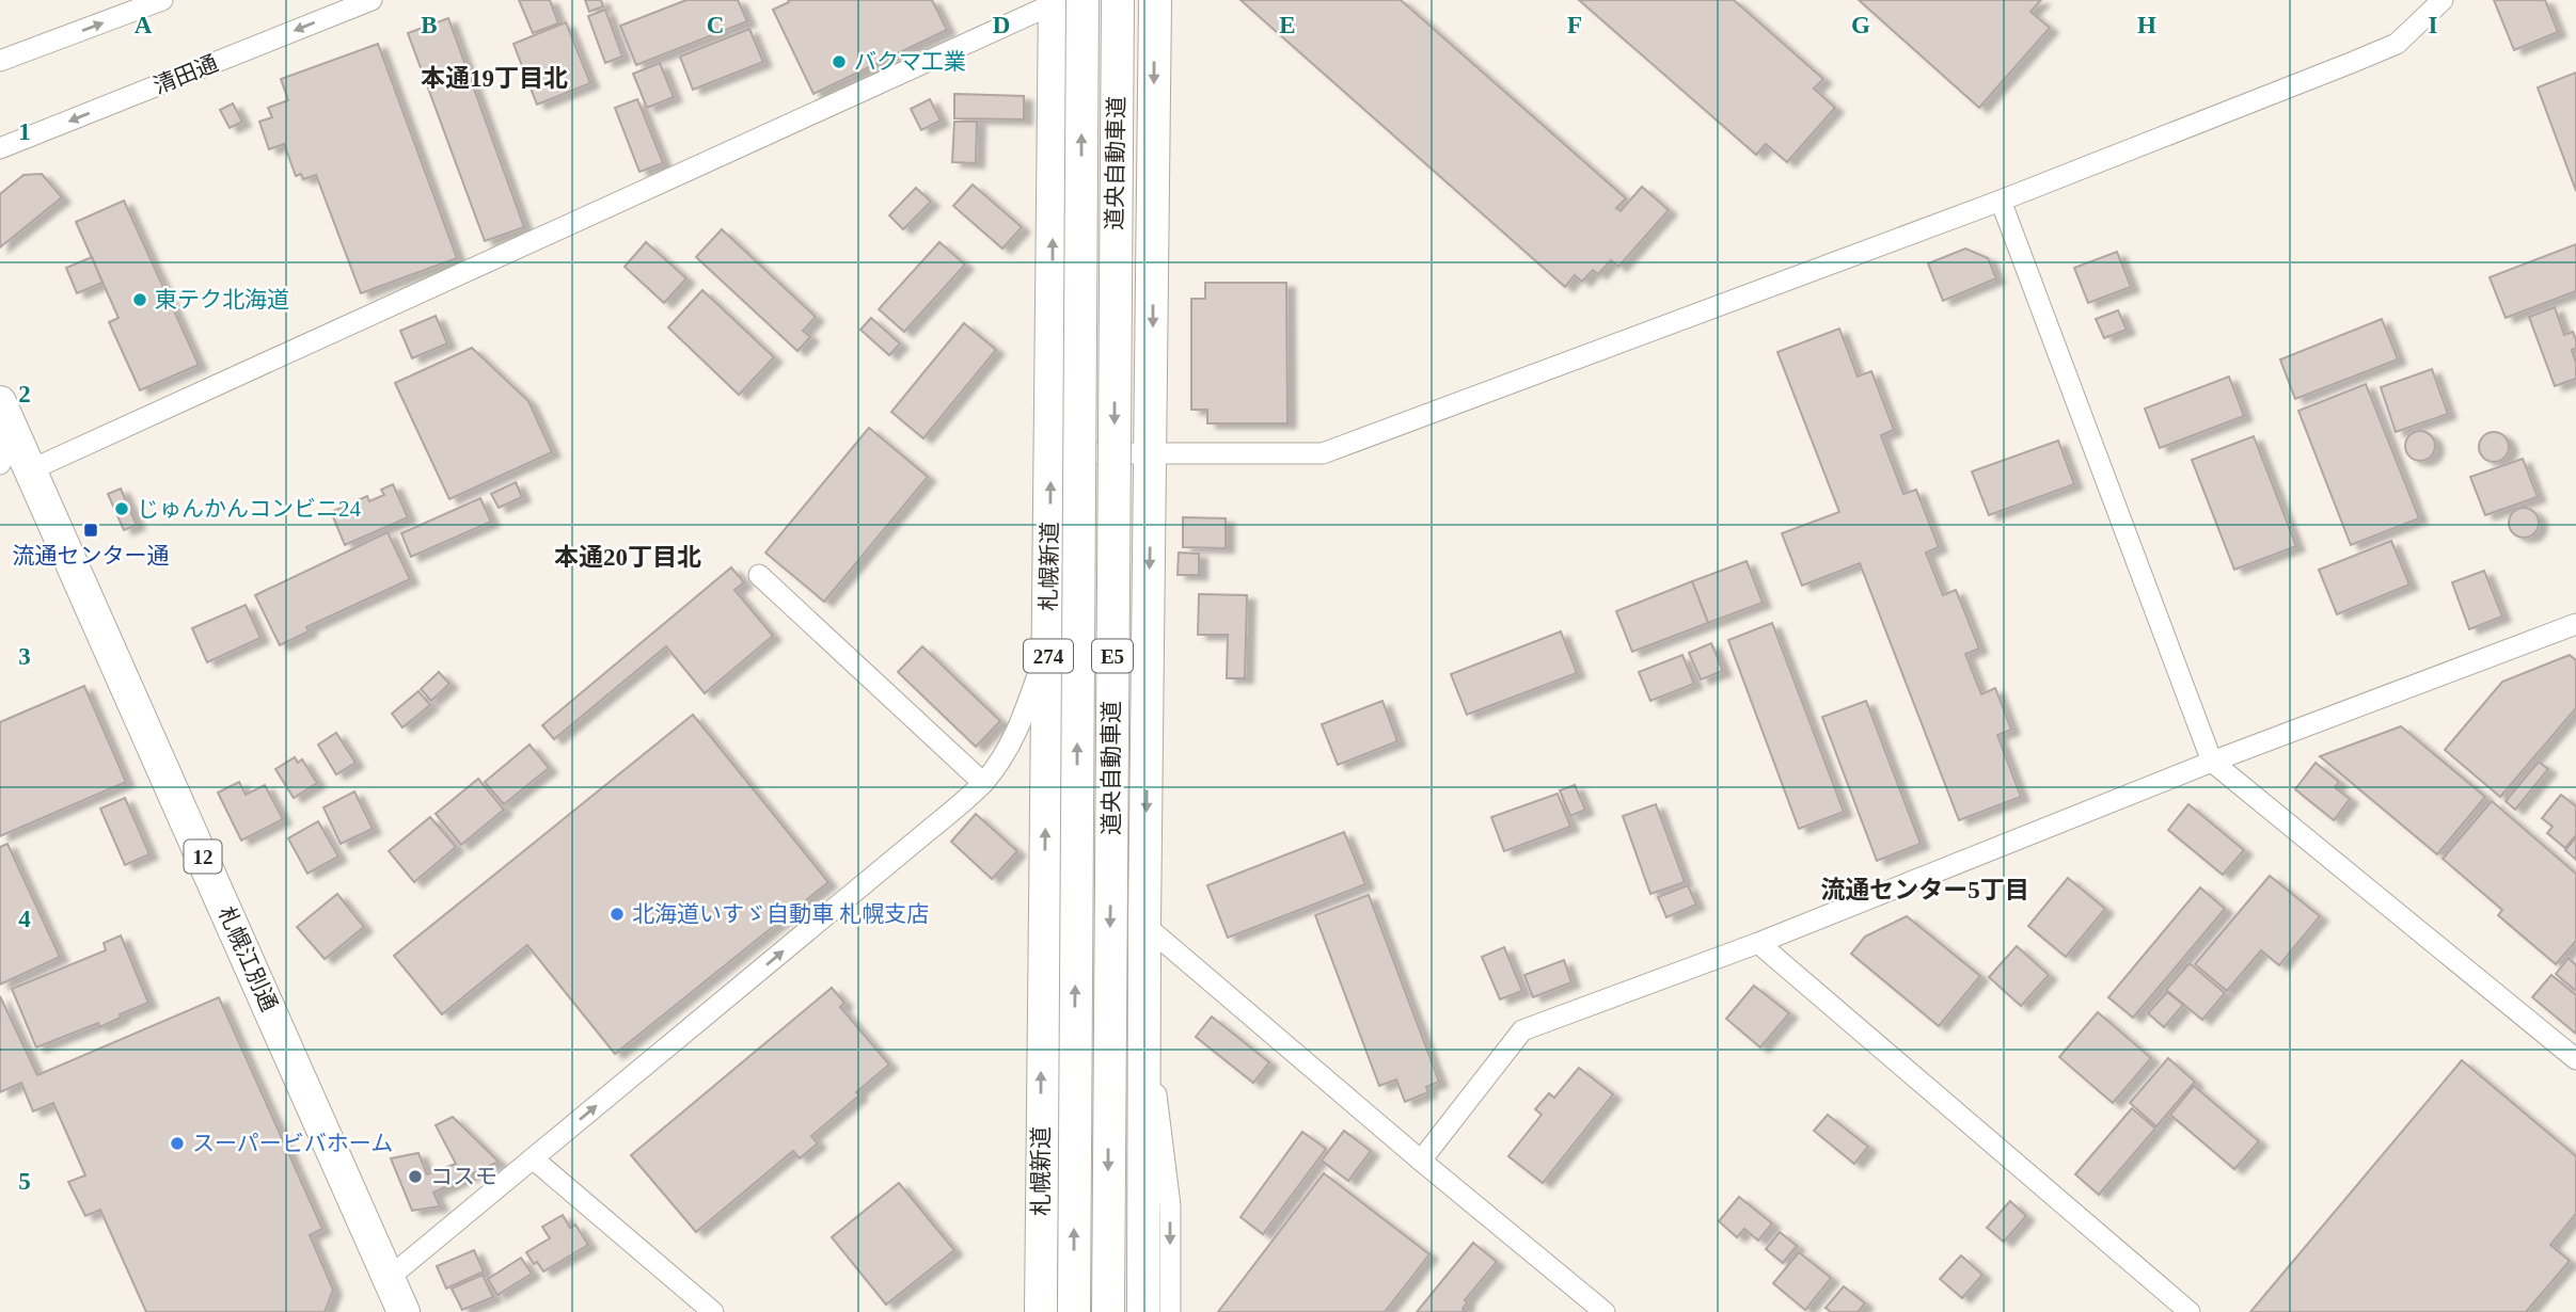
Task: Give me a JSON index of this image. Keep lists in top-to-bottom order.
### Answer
{
  "streets": {
    "highway": [
      "道央自動車道",
      "札幌新道",
      "274",
      "E5",
      "12",
      "札幌江別通"
    ],
    "street": ["清田通"]
  },
  "crossings": [
    ["道央自動車道", "札幌新道"]
  ],
  "districts": ["本通19丁目北", "本通20丁目北", "流通センター5丁目"],
  "places": {
    "other": [
      "バクマ工業",
      "東テク北海道",
      "じゅんかんコンビニ24",
      "北海道いすゞ自動車 札幌支店",
      "スーパービバホーム",
      "コスモ"
    ],
    "transit": ["流通センター通"]
  },
  "grid": {
    "columns": [
      "A",
      "B",
      "C",
      "D",
      "E",
      "F",
      "G",
      "H",
      "I"
    ],
    "rows": [
      "1",
      "2",
      "3",
      "4",
      "5"
    ]
  }
}
